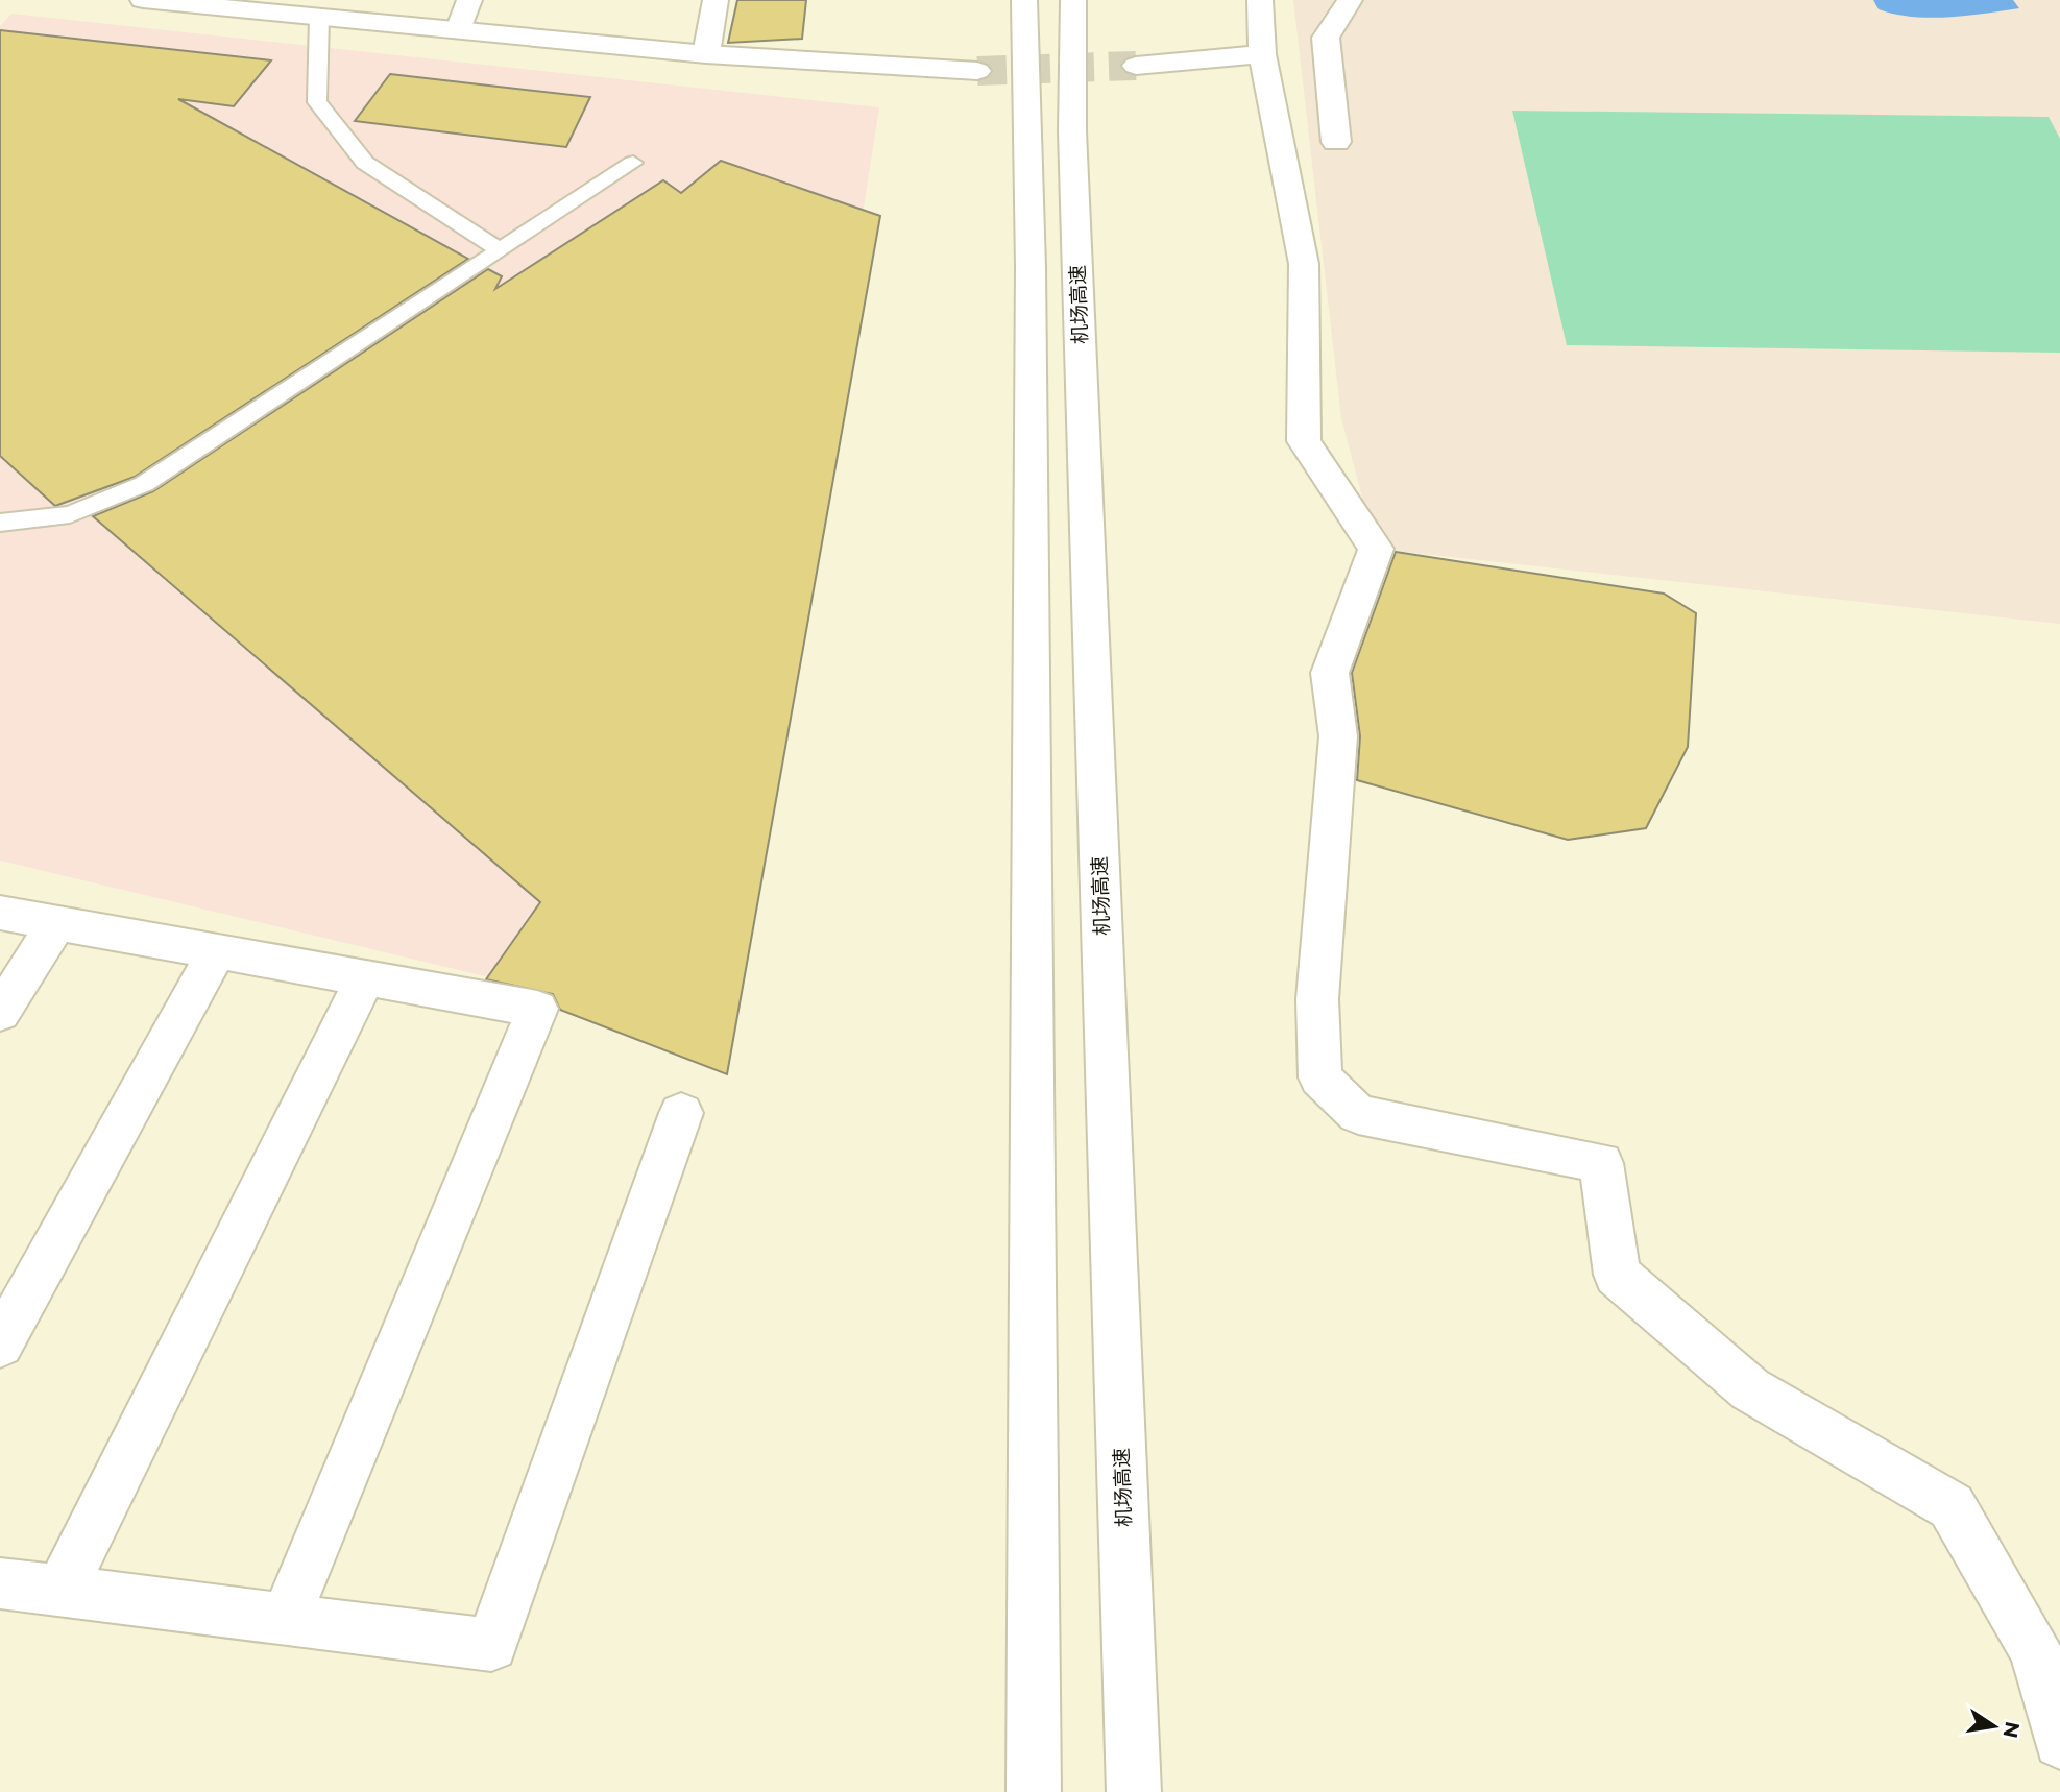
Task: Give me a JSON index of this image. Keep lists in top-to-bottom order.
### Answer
{
  "streets": {
    "main road": ["机场高速"]
  },
  "north": "right"
}
